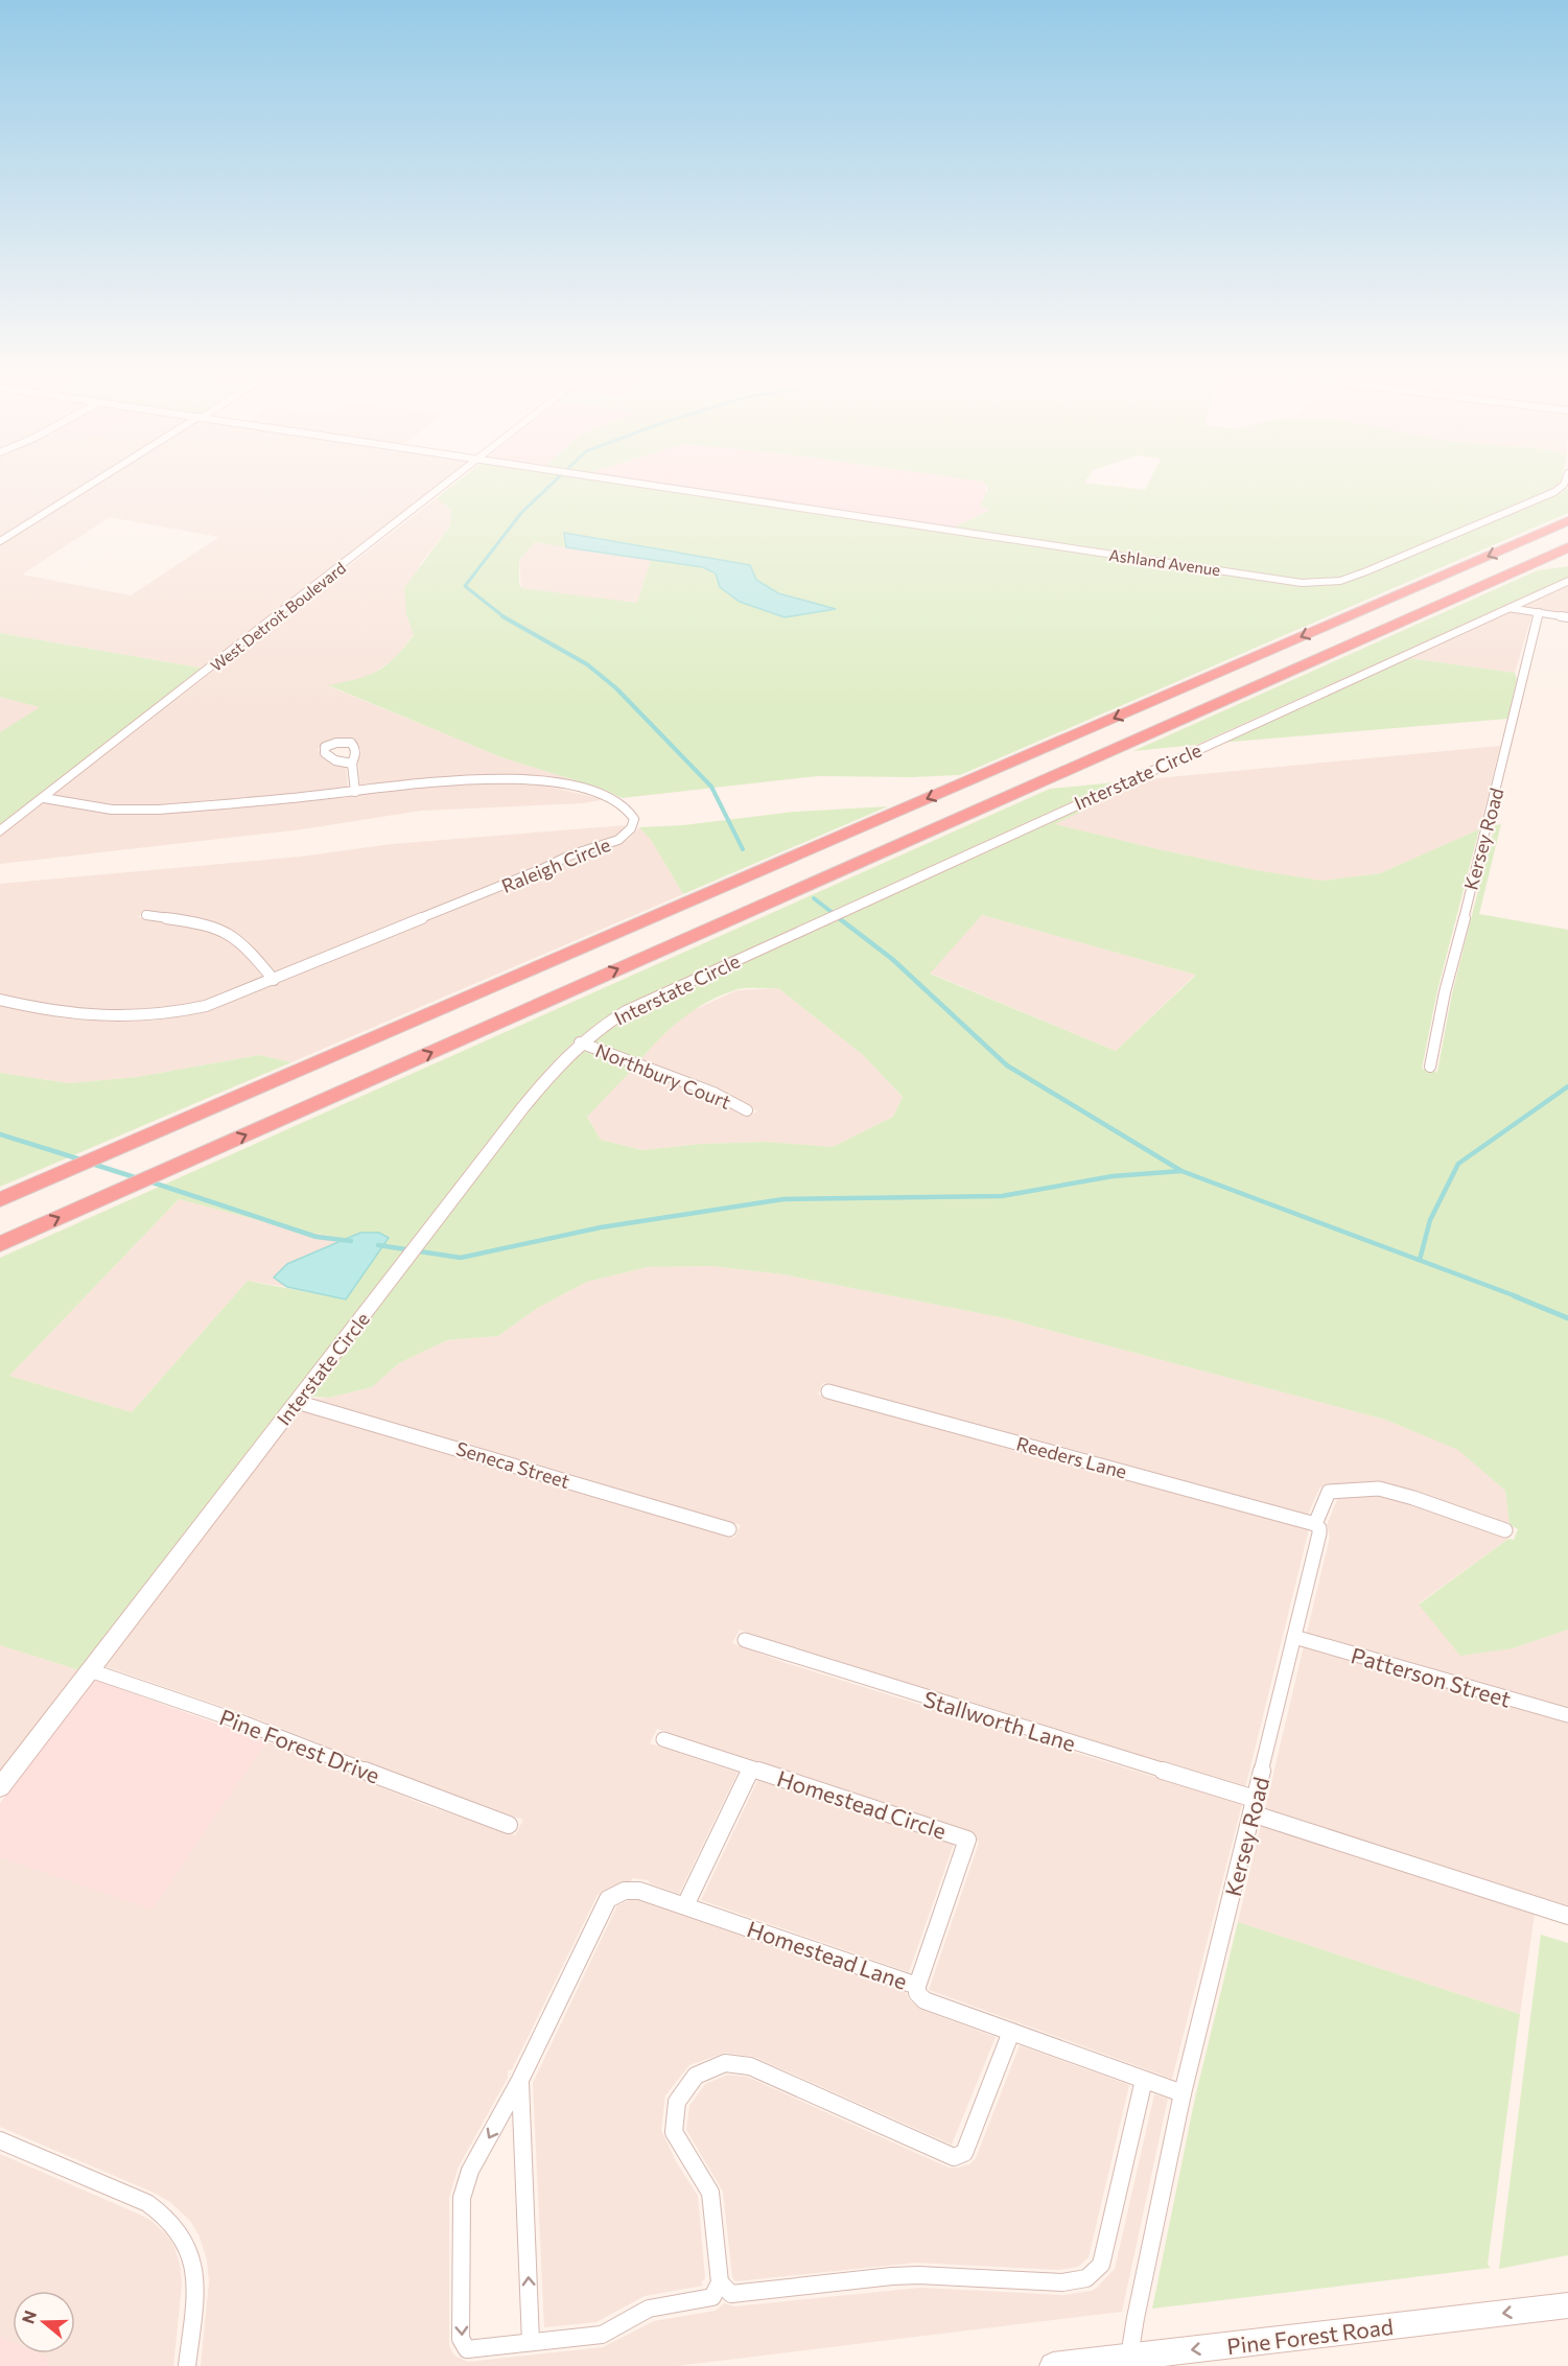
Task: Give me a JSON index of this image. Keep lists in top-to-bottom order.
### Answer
{
  "streets": {
    "street": [
      "Ashland Avenue",
      "West Detroit Boulevard",
      "Interstate Circle",
      "Kersey Road",
      "Raleigh Circle",
      "Northbury Court",
      "Reeders Lane",
      "Seneca Street",
      "Patterson Street",
      "Stallworth Lane",
      "Pine Forest Drive",
      "Homestead Circle",
      "Homestead Lane",
      "Pine Forest Road"
    ]
  },
  "crossings": [
    ["West Detroit Boulevard", "Raleigh Circle"],
    ["Interstate Circle", "Northbury Court"],
    ["Interstate Circle", "Seneca Street"],
    ["Interstate Circle", "Pine Forest Drive"],
    ["Kersey Road", "Reeders Lane"],
    ["Kersey Road", "Patterson Street"],
    ["Kersey Road", "Stallworth Lane"],
    ["Kersey Road", "Homestead Lane"],
    ["Kersey Road", "Pine Forest Road"],
    ["Homestead Circle", "Homestead Lane"]
  ],
  "one_way": ["Pine Forest Road"],
  "north": "left"
}
